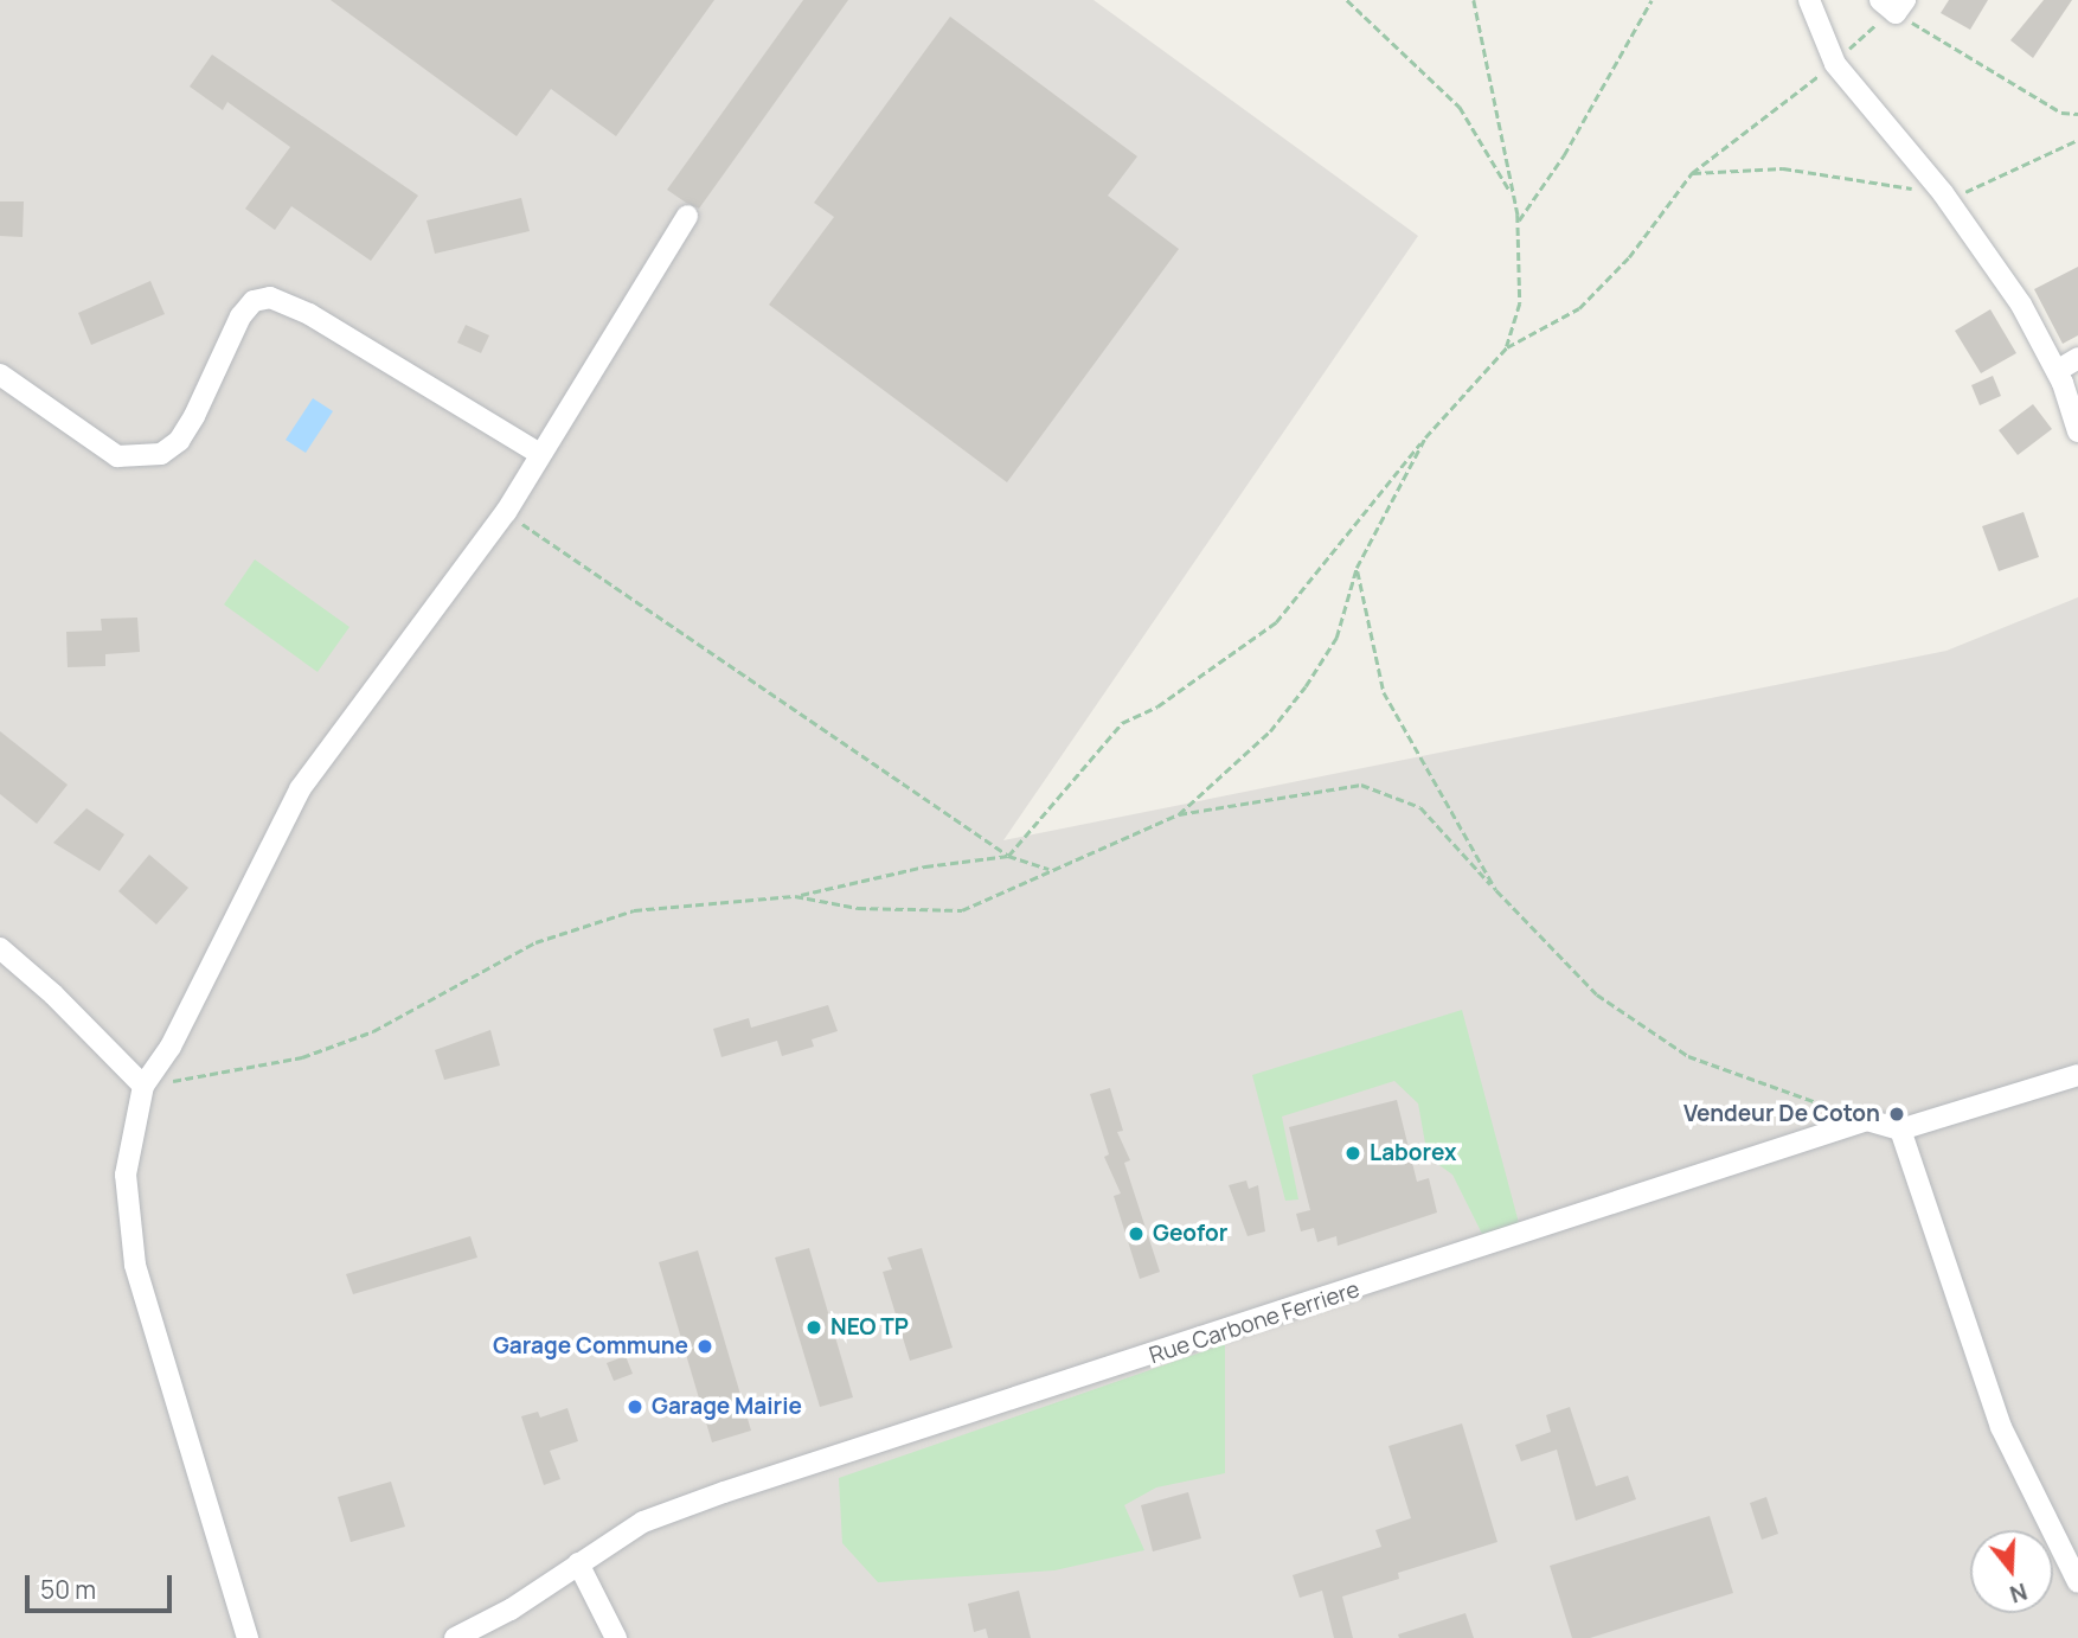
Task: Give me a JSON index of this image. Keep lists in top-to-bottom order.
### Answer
{
  "streets": {
    "street": ["Rue Carbone Ferriere"]
  },
  "places": [
    "Vendeur De Coton",
    "Laborex",
    "Geofor",
    "NEO TP",
    "Garage Commune",
    "Garage Mairie"
  ],
  "scale_bar": "50 m",
  "north": "bottom"
}
